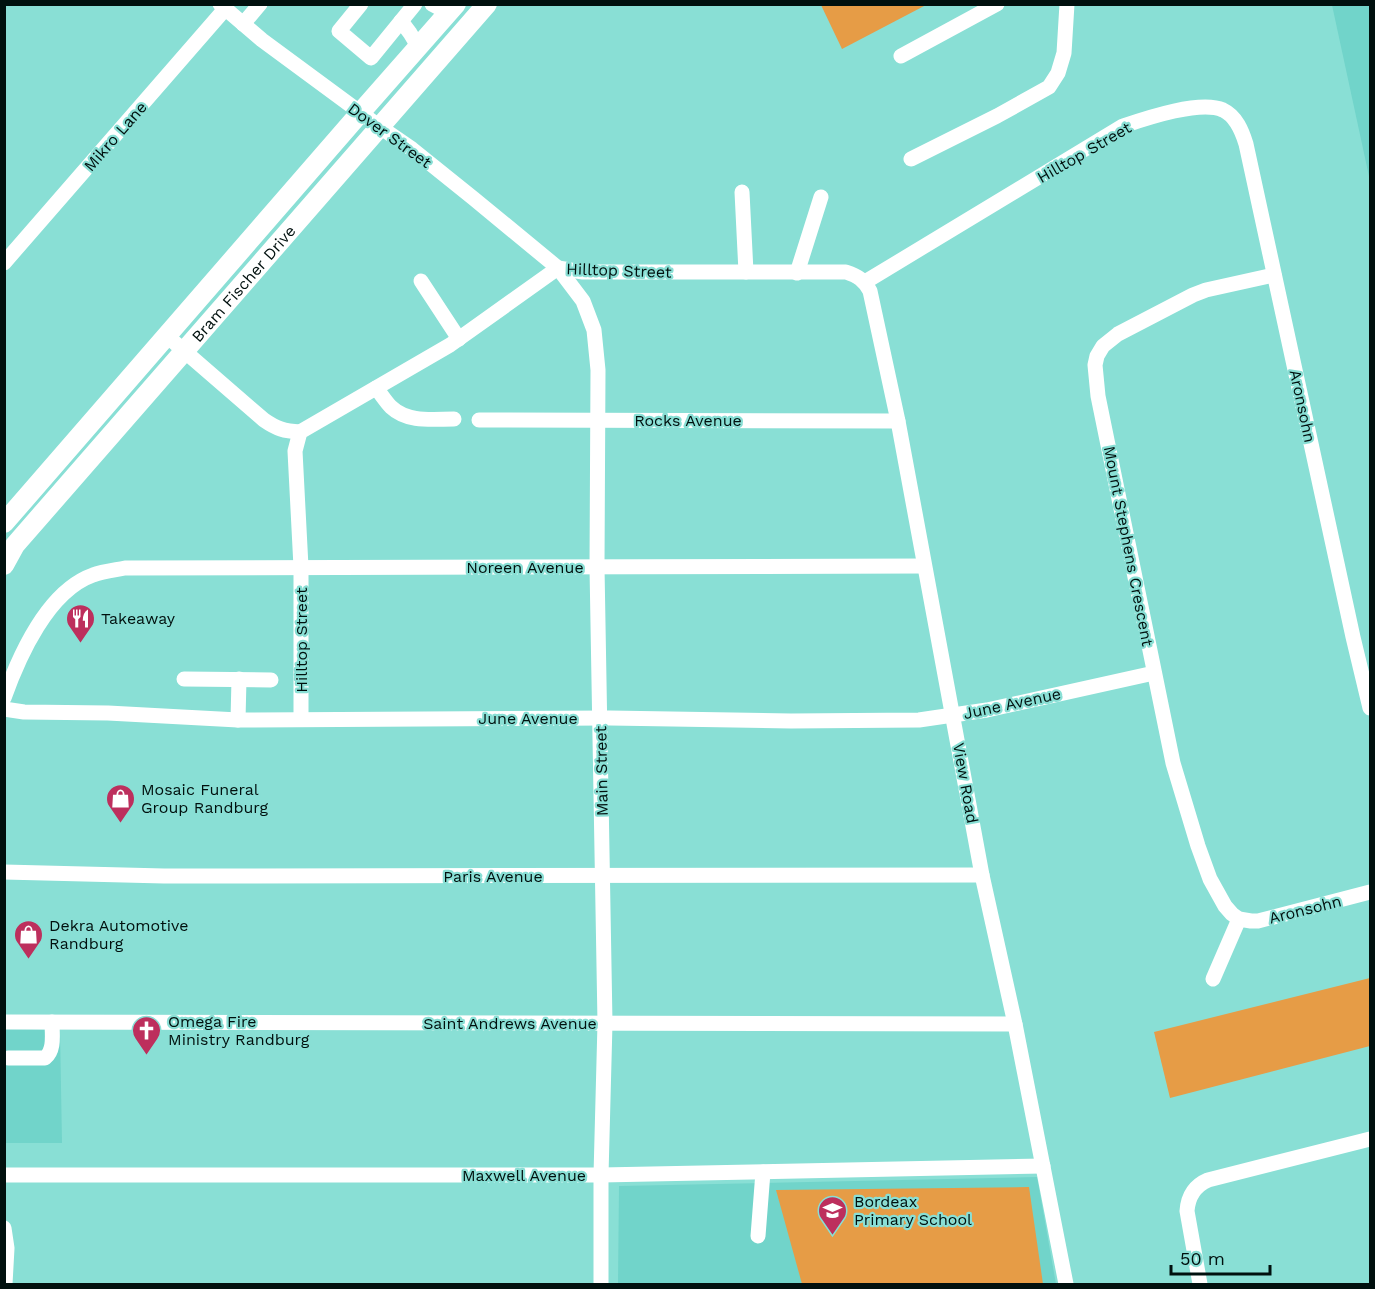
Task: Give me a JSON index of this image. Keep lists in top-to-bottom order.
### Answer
{
  "streets": {
    "main road": ["Bram Fischer Drive"],
    "street": [
      "Dover Street",
      "Mikro Lane",
      "Hilltop Street",
      "Aronsohn",
      "Rocks Avenue",
      "Mount Stephens Crescent",
      "Noreen Avenue",
      "June Avenue",
      "Main Street",
      "View Road",
      "Paris Avenue",
      "Saint Andrews Avenue",
      "Maxwell Avenue"
    ]
  },
  "crossings": [
    ["Dover Street", "Mikro Lane"],
    ["Dover Street", "Hilltop Street"],
    ["Dover Street", "Bram Fischer Drive"],
    ["Dover Street", "Main Street"],
    ["Hilltop Street", "Aronsohn"],
    ["Hilltop Street", "Noreen Avenue"],
    ["Hilltop Street", "June Avenue"],
    ["Hilltop Street", "Main Street"],
    ["Hilltop Street", "View Road"],
    ["Aronsohn", "Mount Stephens Crescent"],
    ["Rocks Avenue", "Main Street"],
    ["Rocks Avenue", "View Road"],
    ["Mount Stephens Crescent", "June Avenue"],
    ["Noreen Avenue", "Main Street"],
    ["Noreen Avenue", "View Road"],
    ["June Avenue", "Main Street"],
    ["June Avenue", "View Road"],
    ["Main Street", "Paris Avenue"],
    ["Main Street", "Saint Andrews Avenue"],
    ["Main Street", "Maxwell Avenue"],
    ["View Road", "Paris Avenue"],
    ["View Road", "Saint Andrews Avenue"],
    ["View Road", "Maxwell Avenue"]
  ],
  "places": {
    "restaurant": ["Takeaway"],
    "shop": ["Mosaic Funeral Group Randburg", "Dekra Automotive Randburg"],
    "church": ["Omega Fire Ministry Randburg"],
    "school or university": ["Bordeax Primary School"]
  },
  "scale_bar": "50 m"
}
